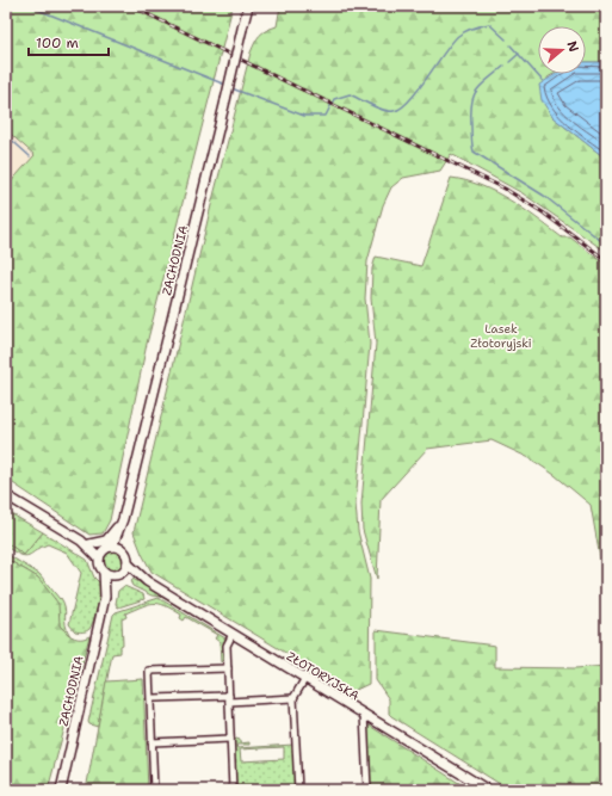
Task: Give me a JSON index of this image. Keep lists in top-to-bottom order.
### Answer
{
  "streets": {
    "main road": ["ZACHODNIA", "ZŁOTORYJSKA"]
  },
  "crossings": [
    ["ZACHODNIA", "ZŁOTORYJSKA"]
  ],
  "parks": ["Lasek Złotoryjski"],
  "scale_bar": "100 m",
  "north": "right"
}
